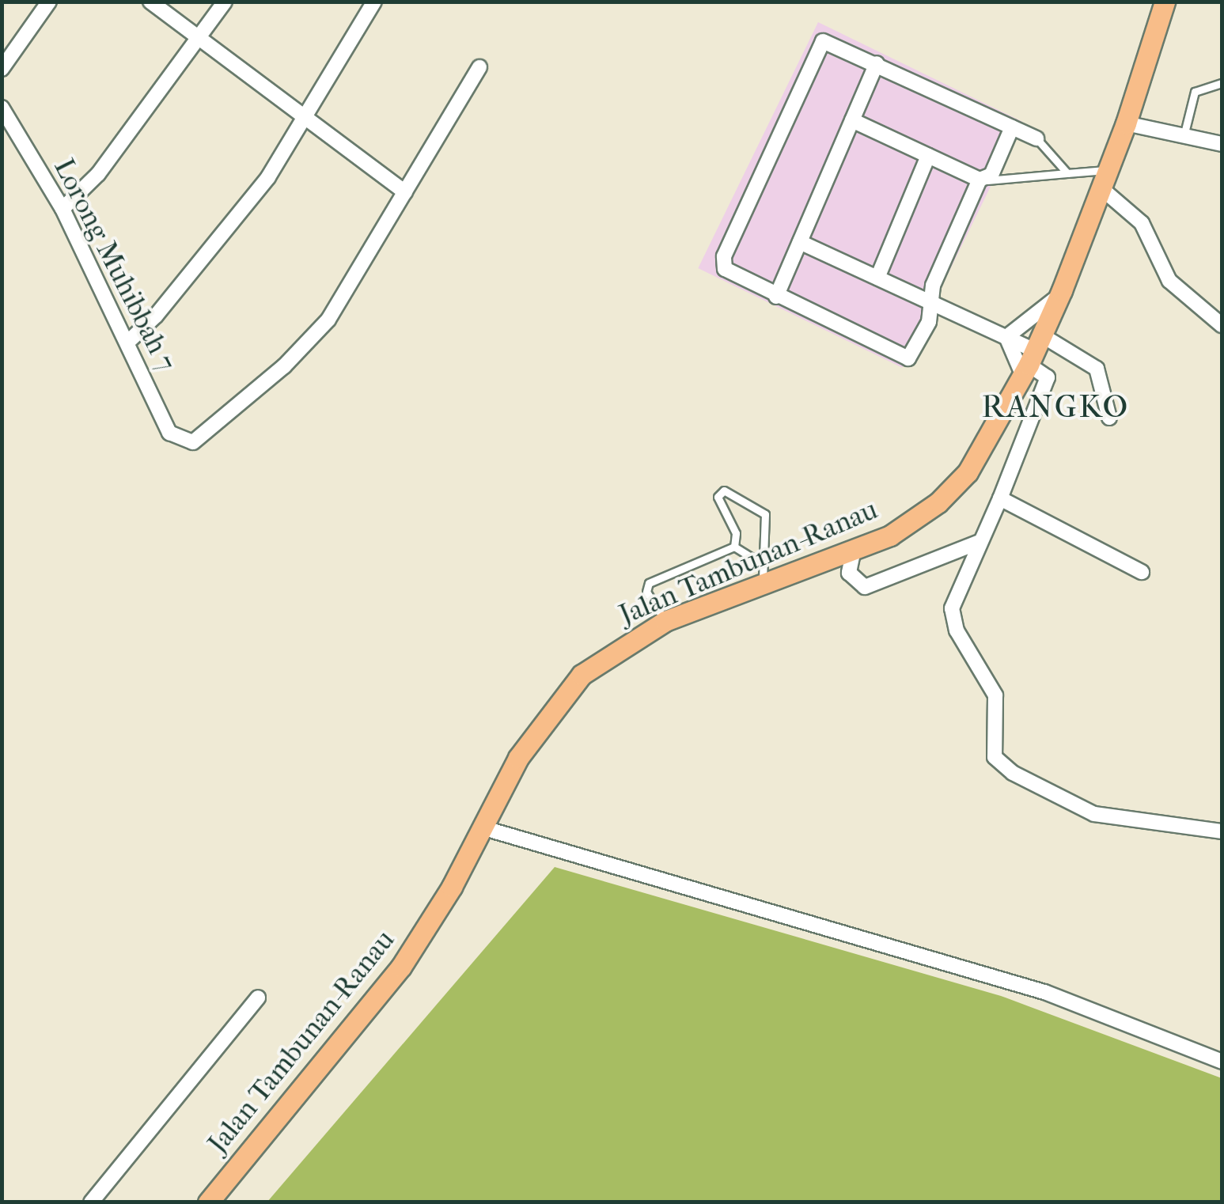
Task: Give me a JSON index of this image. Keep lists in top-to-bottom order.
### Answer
{
  "streets": {
    "main road": ["Jalan Tambunan-Ranau"],
    "street": ["Lorong Muhibbah 7"]
  },
  "districts": ["RANGKO"]
}
